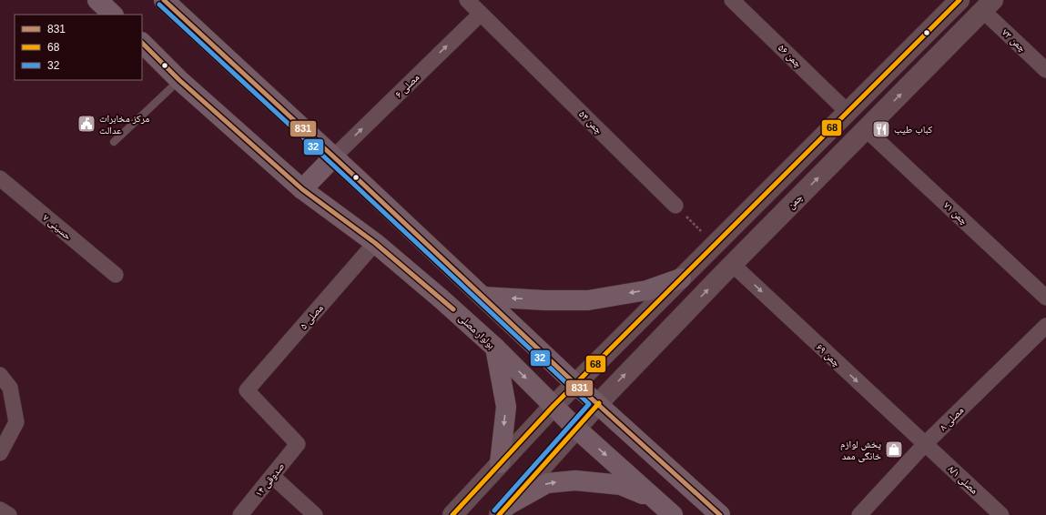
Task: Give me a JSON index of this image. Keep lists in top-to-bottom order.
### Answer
{
  "streets": {
    "main road": ["چمن", "بولوار مصلی"],
    "street": [
      "چمن ۷۳",
      "چمن ۵۶",
      "مصلی ۶",
      "چمن ۵۴",
      "چمن ۷۱",
      "حسینی ۷",
      "مصلی ۵",
      "چمن ۶۹",
      "مصلی ۸",
      "صدوقی ۱۴",
      "مصلی ۸/۱"
    ]
  },
  "crossings": [
    ["چمن ۷۳", "چمن"],
    ["مصلی ۶", "چمن ۵۴"],
    ["چمن", "چمن ۷۱"],
    ["چمن", "بولوار مصلی"],
    ["چمن", "چمن ۶۹"],
    ["مصلی ۵", "بولوار مصلی"],
    ["مصلی ۵", "صدوقی ۱۴"],
    ["چمن ۶۹", "مصلی ۸"],
    ["چمن ۶۹", "مصلی ۸/۱"],
    ["مصلی ۸", "مصلی ۸/۱"]
  ],
  "one_way": ["مصلی ۶", "چمن ۶۹"],
  "places": {
    "public building": ["مرکز مخابرات عدالت"],
    "restaurant": ["کباب طیب"],
    "shop": ["پخش لوازم خانگی ممد"]
  },
  "lines": ["transit line 831", "transit line 68", "transit line 32"],
  "legend": ["831", "68", "32"]
}
